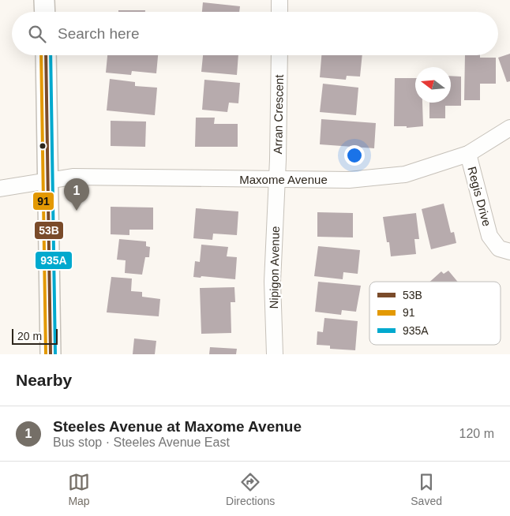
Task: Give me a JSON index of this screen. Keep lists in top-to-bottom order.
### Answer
{
  "streets": {
    "street": [
      "Arran Crescent",
      "Maxome Avenue",
      "Regis Drive",
      "Nipigon Avenue"
    ]
  },
  "crossings": [
    ["Arran Crescent", "Maxome Avenue"],
    ["Arran Crescent", "Nipigon Avenue"],
    ["Maxome Avenue", "Regis Drive"],
    ["Maxome Avenue", "Nipigon Avenue"]
  ],
  "lines": ["transit line 53B", "transit line 91", "transit line 935A"],
  "legend": ["53B", "91", "935A"],
  "scale_bar": "20 m",
  "north": "left",
  "page": {
    "search": "Search here",
    "pins": "1",
    "scale": "20 m",
    "heading": "Nearby",
    "list": [
      {
        "mark": "1",
        "name": "Steeles Avenue at Maxome Avenue",
        "note": "Bus stop · Steeles Avenue East",
        "value": "120 m"
      }
    ],
    "nav": ["Map", "Directions", "Saved"]
  }
}
